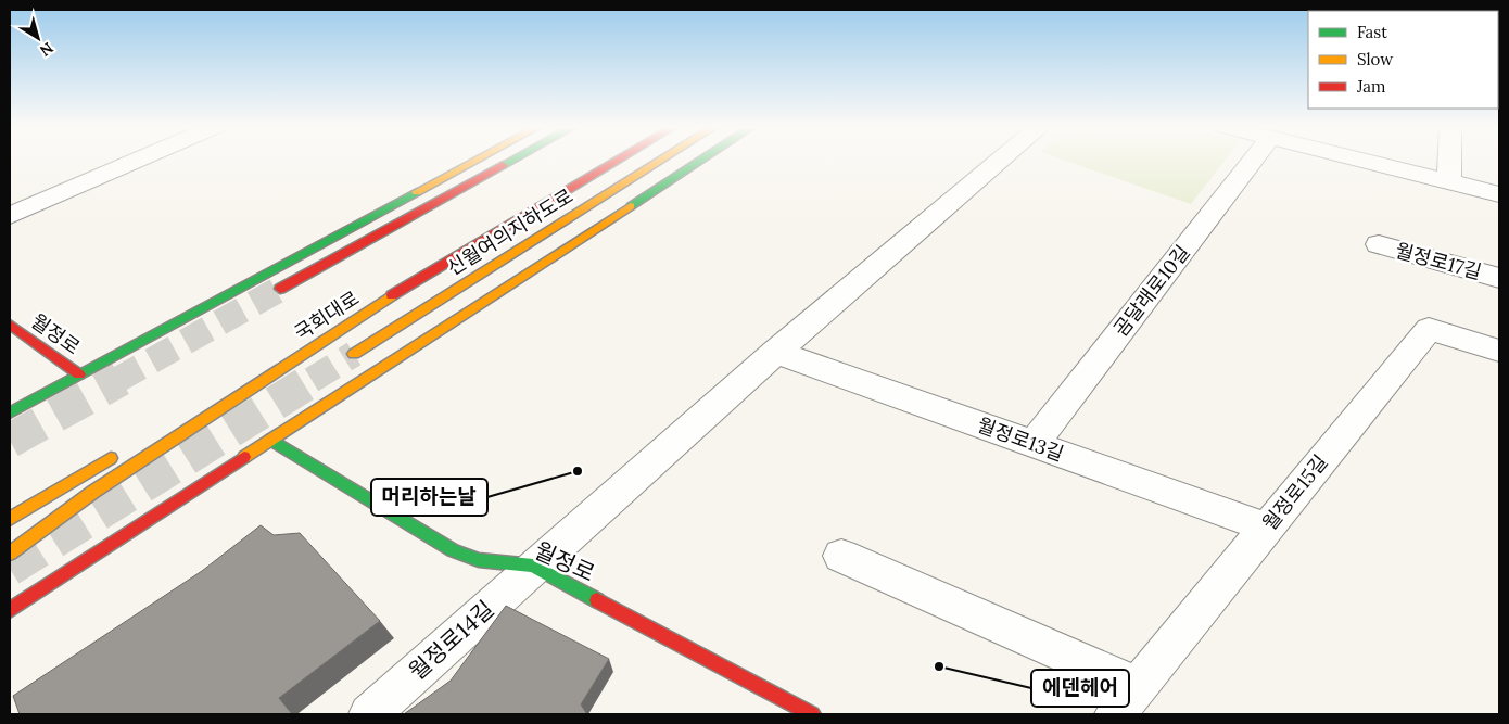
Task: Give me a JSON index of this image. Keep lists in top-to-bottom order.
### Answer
{
  "streets": {
    "main road": ["신월여의지하도로", "국회대로", "월정로"],
    "street": [
      "월정로17길",
      "곰달래로10길",
      "월정로13길",
      "월정로15길",
      "월정로14길"
    ]
  },
  "crossings": [
    ["곰달래로10길", "월정로13길"],
    ["월정로", "월정로14길"],
    ["월정로13길", "월정로15길"]
  ],
  "places": ["머리하는날", "에덴헤어"],
  "legend": ["Fast", "Slow", "Jam"],
  "north": "bottom right"
}
